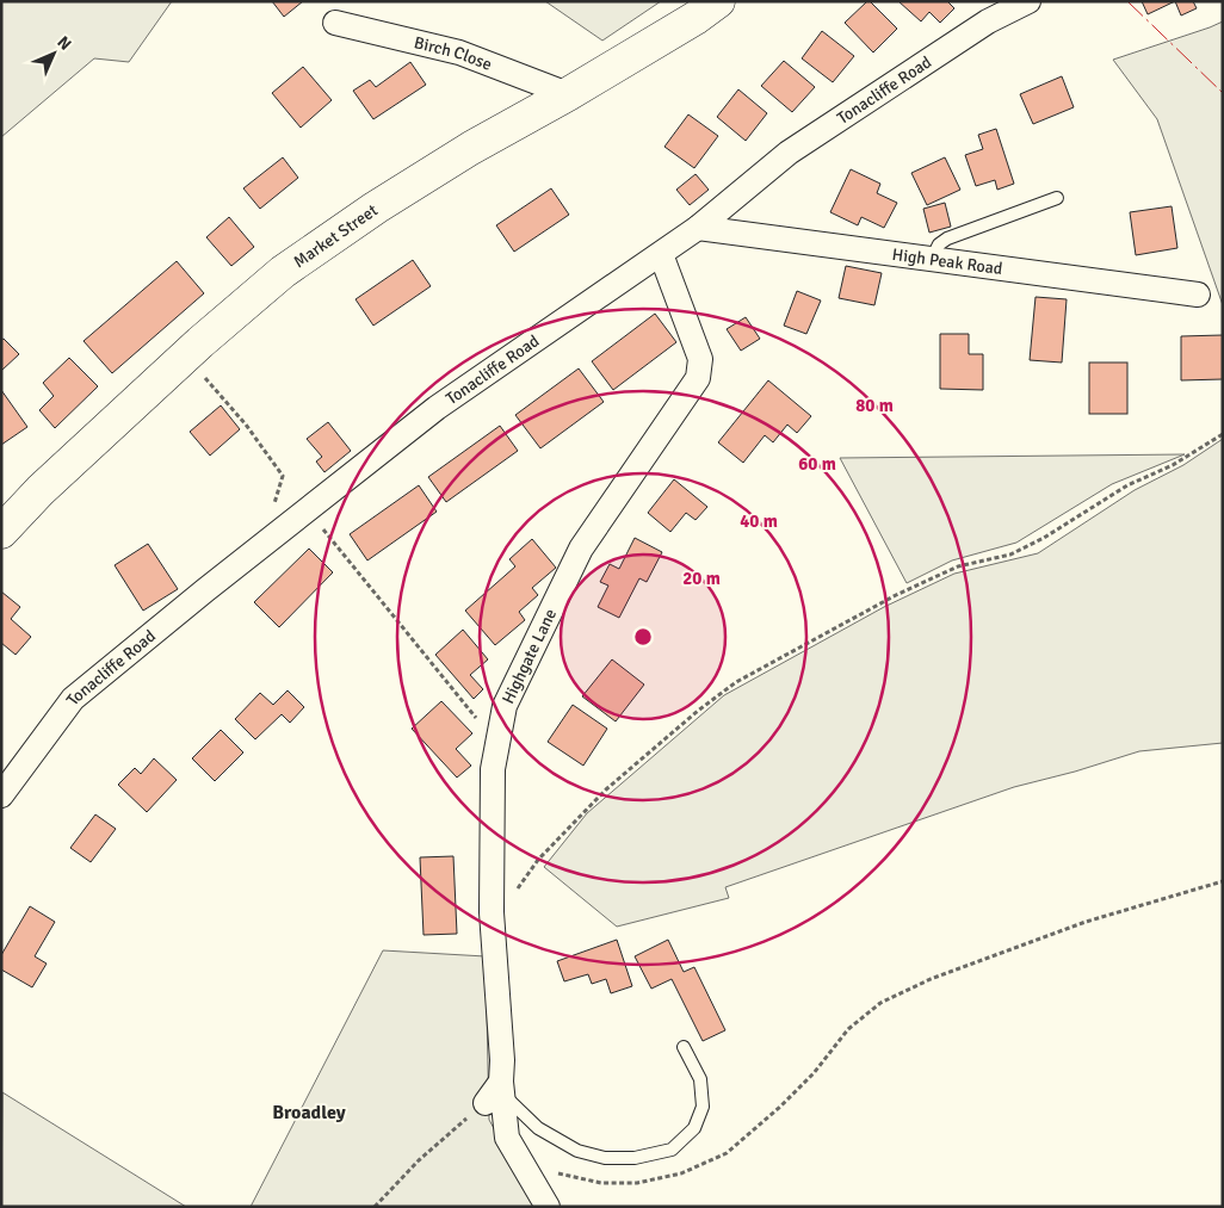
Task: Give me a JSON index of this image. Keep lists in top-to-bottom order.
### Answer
{
  "streets": {
    "main road": ["Market Street"],
    "street": [
      "Birch Close",
      "Tonacliffe Road",
      "High Peak Road",
      "Highgate Lane"
    ]
  },
  "crossings": [
    ["Birch Close", "Market Street"],
    ["Tonacliffe Road", "High Peak Road"],
    ["Tonacliffe Road", "Highgate Lane"]
  ],
  "districts": ["Broadley"],
  "north": "top right",
  "rings": [
    "80 m",
    "60 m",
    "40 m",
    "20 m"
  ]
}
